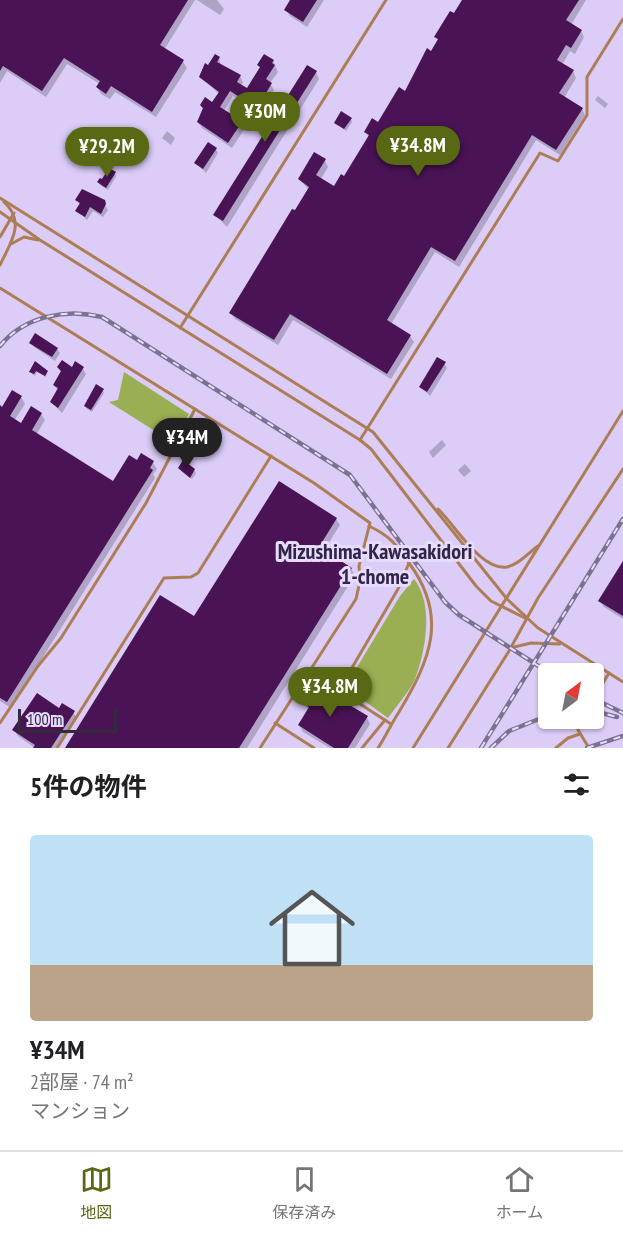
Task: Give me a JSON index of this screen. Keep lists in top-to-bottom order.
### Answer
{
  "districts": ["Mizushima-Kawasakidori 1-chome"],
  "scale_bar": "100 m",
  "north": "top right",
  "page": {
    "price": [
      "¥30M",
      "¥34.8M",
      "¥29.2M",
      "¥34M",
      "¥34.8M"
    ],
    "scale": "100 m",
    "heading": "5件の物件",
    "list": [
      {
        "name": "¥34M",
        "note": "2部屋 · 74 m² · マンション"
      }
    ],
    "tabs": ["地図", "保存済み", "ホーム"]
  }
}
